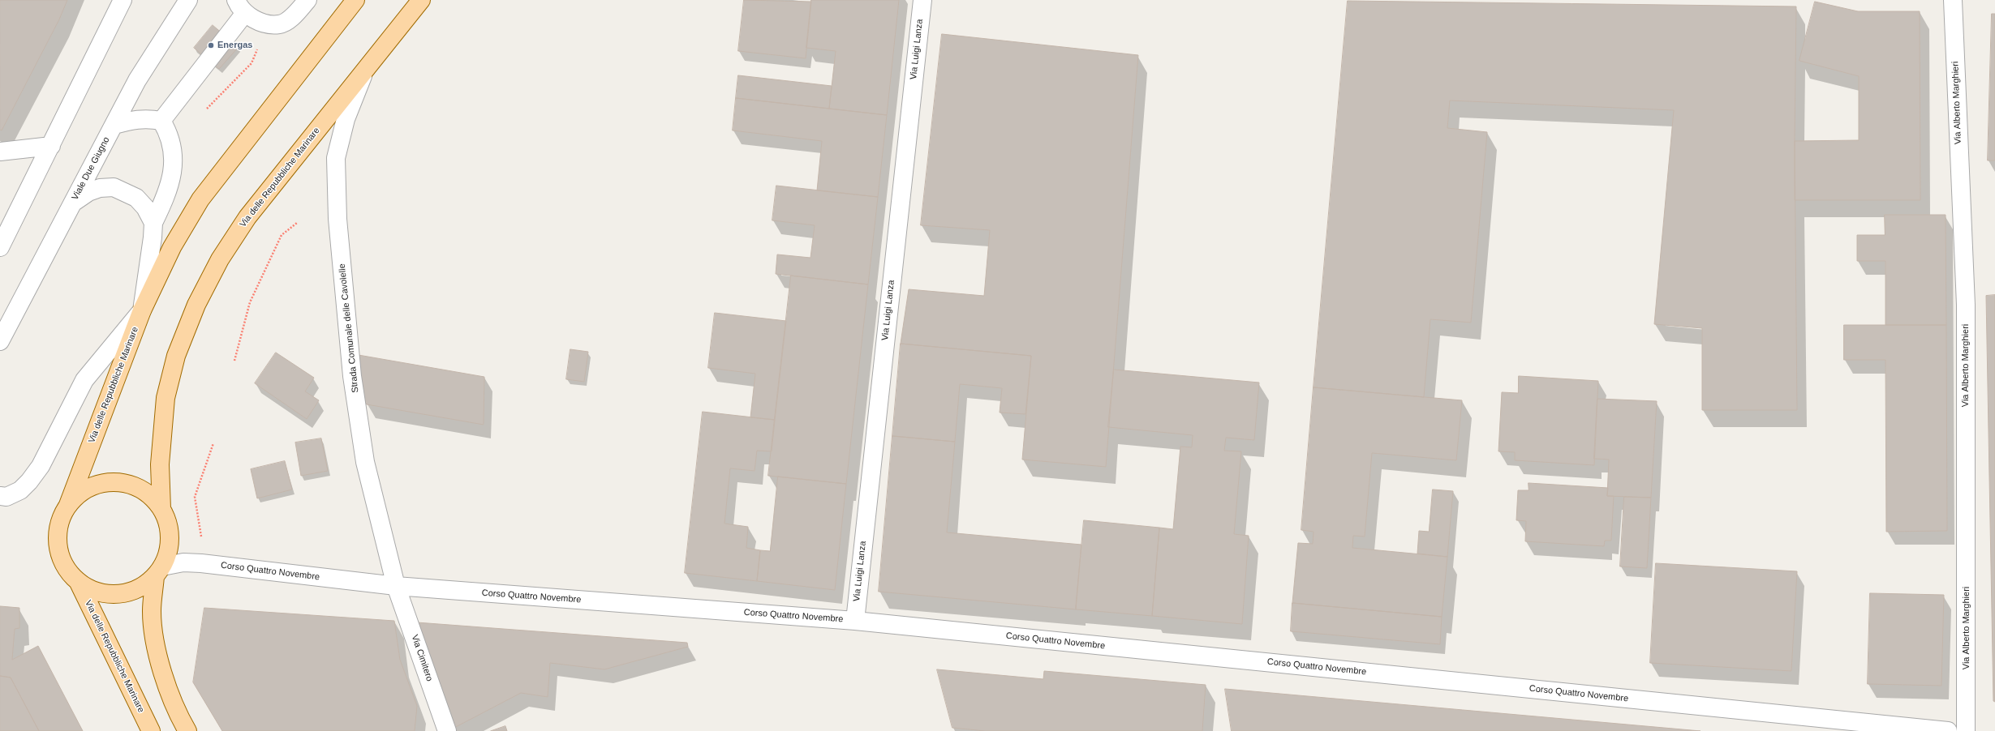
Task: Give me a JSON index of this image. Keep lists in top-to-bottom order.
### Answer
{
  "streets": {
    "main road": ["Via delle Repubbliche Marinare"],
    "street": [
      "Via Luigi Lanza",
      "Via Alberto Marghieri",
      "Viale Due Giugno",
      "Strada Comunale delle Cavolelle",
      "Corso Quattro Novembre",
      "Via Cimitero"
    ]
  },
  "crossings": [
    ["Via Luigi Lanza", "Corso Quattro Novembre"],
    ["Via delle Repubbliche Marinare", "Strada Comunale delle Cavolelle"],
    ["Via delle Repubbliche Marinare", "Corso Quattro Novembre"],
    ["Strada Comunale delle Cavolelle", "Corso Quattro Novembre"],
    ["Strada Comunale delle Cavolelle", "Via Cimitero"],
    ["Corso Quattro Novembre", "Via Cimitero"]
  ],
  "places": ["Energas"]
}
